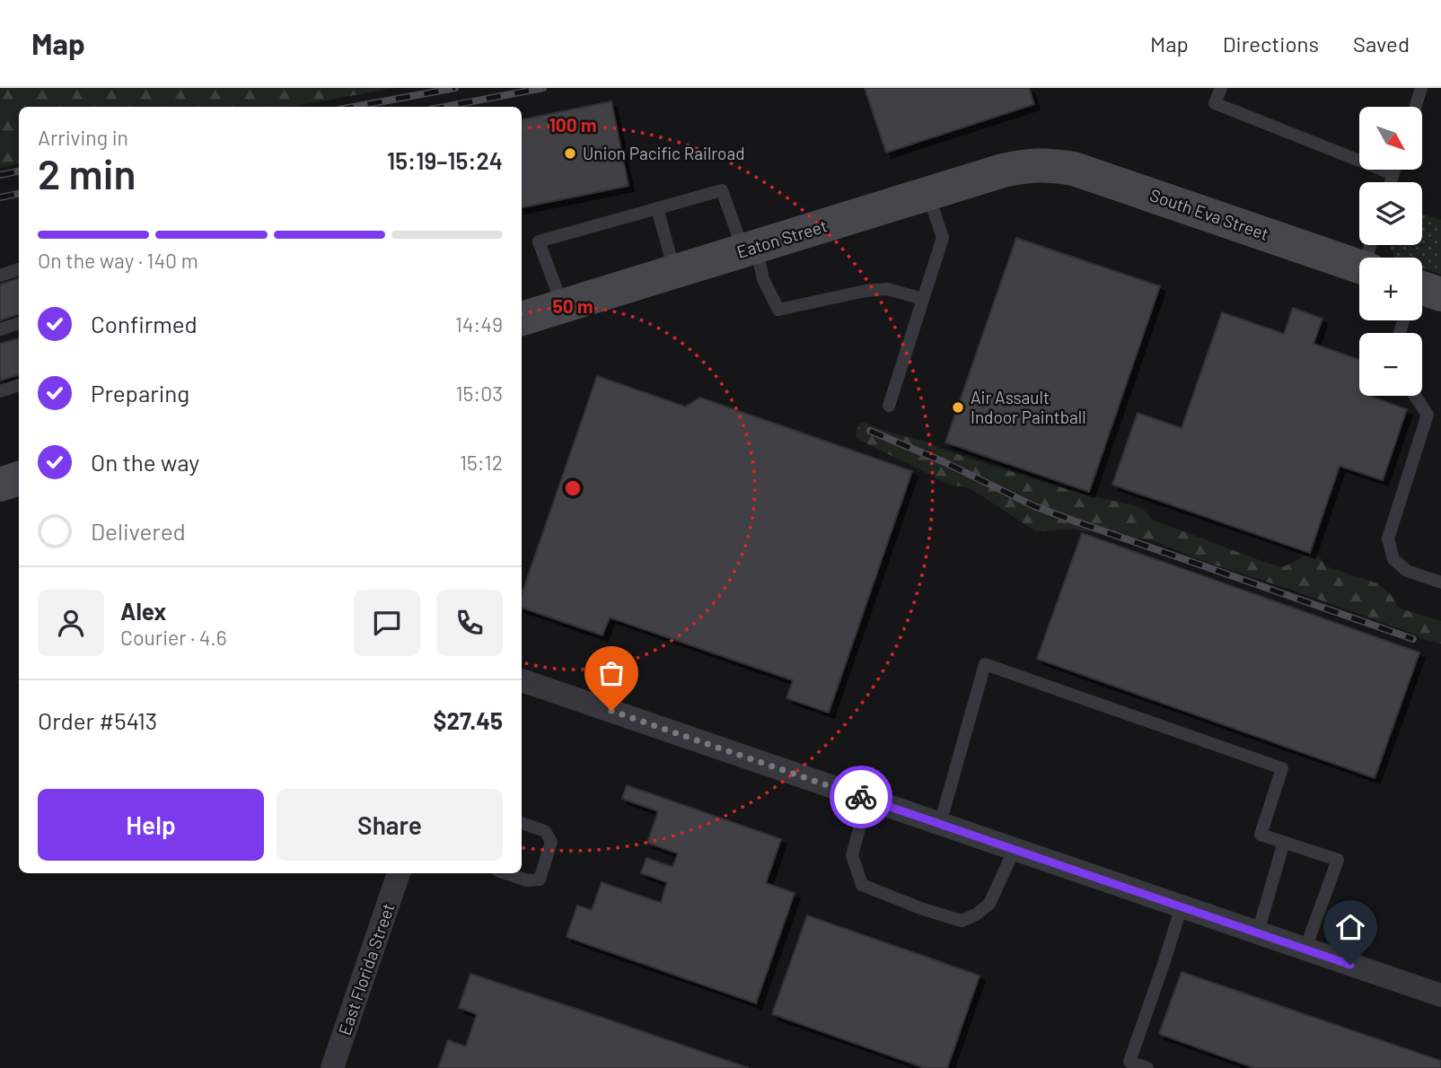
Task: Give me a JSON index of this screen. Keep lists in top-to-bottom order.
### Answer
{
  "streets": {
    "street": ["South Eva Street", "Eaton Street", "East Florida Street"]
  },
  "crossings": [
    ["South Eva Street", "Eaton Street"]
  ],
  "places": ["Union Pacific Railroad", "Air Assault Indoor Paintball"],
  "north": "bottom right",
  "page": {
    "header": "Map",
    "nav": ["Map", "Directions", "Saved"],
    "map_buttons": ["+", "−"],
    "heading": ["2 min", "Arriving in", "15:19–15:24"],
    "panel": [
      "Alex",
      "Courier · 4.6",
      "Order #5413",
      "$27.45"
    ],
    "bar": "On the way · 140 m",
    "list": [
      ["Confirmed", "14:49"],
      ["Preparing", "15:03"],
      ["On the way", "15:12"],
      "Delivered"
    ],
    "buttons": ["Help", "Share"]
  },
  "rings": ["100 m", "50 m"]
}
